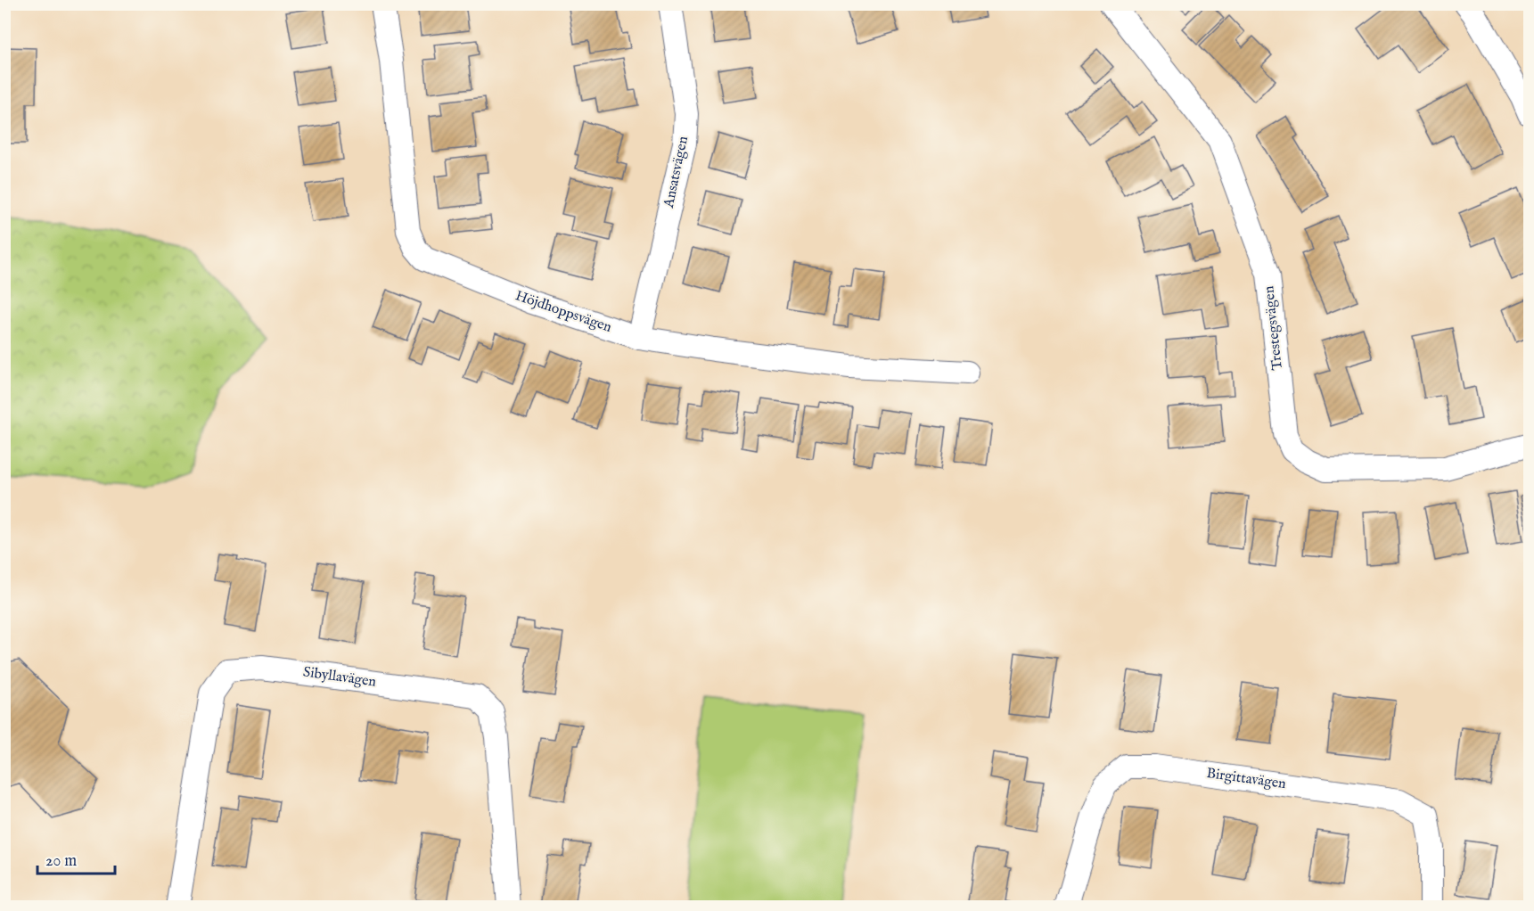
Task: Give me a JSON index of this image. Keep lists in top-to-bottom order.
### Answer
{
  "streets": {
    "street": [
      "Ansatsvägen",
      "Höjdhoppsvägen",
      "Trestegsvägen",
      "Sibyllavägen",
      "Birgittavägen"
    ]
  },
  "crossings": [
    ["Ansatsvägen", "Höjdhoppsvägen"]
  ],
  "scale_bar": "20 m"
}
